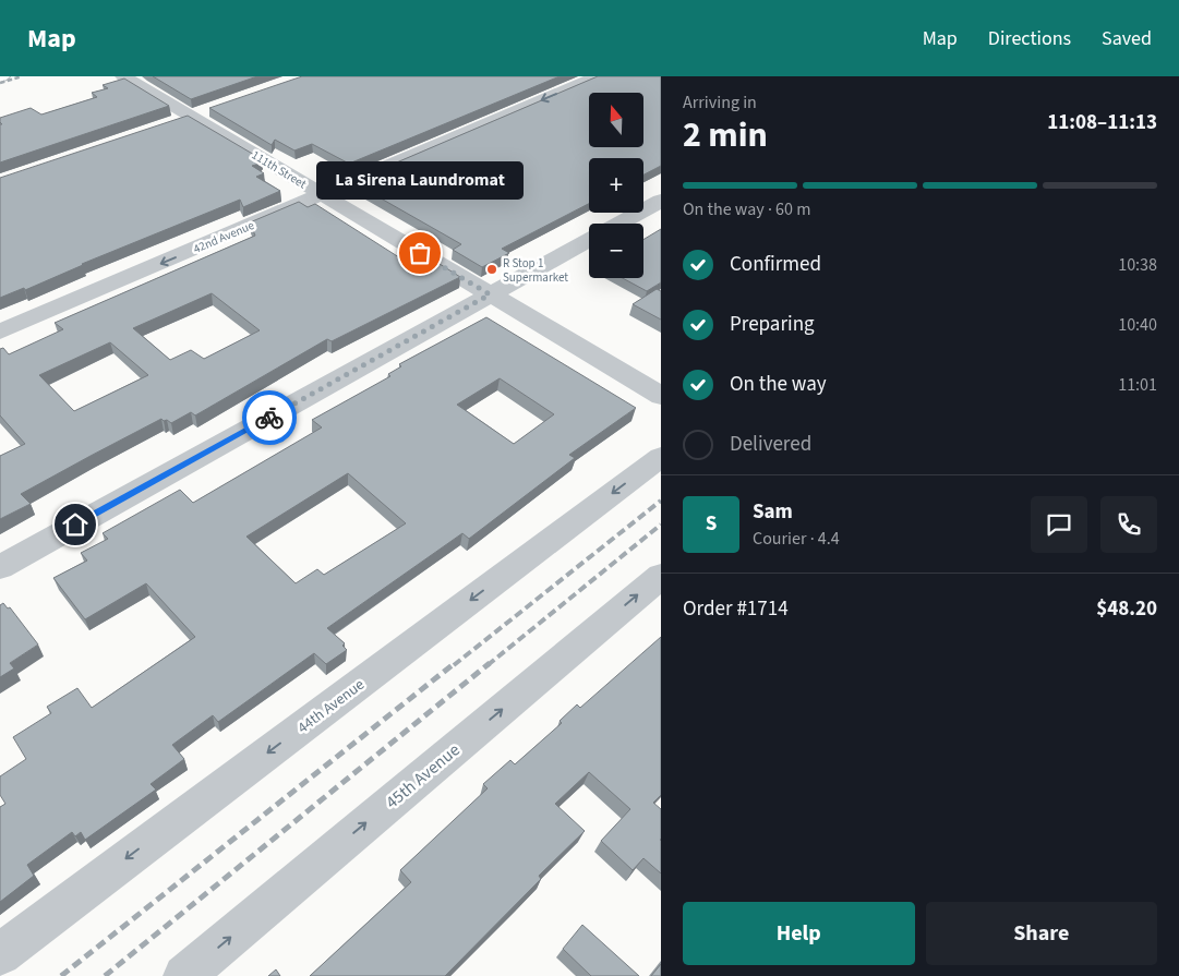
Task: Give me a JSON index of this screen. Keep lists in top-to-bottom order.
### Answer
{
  "streets": {
    "street": [
      "111th Street",
      "42nd Avenue",
      "44th Avenue",
      "45th Avenue"
    ]
  },
  "crossings": [
    ["111th Street", "42nd Avenue"]
  ],
  "one_way": ["45th Avenue"],
  "places": ["La Sirena Laundromat", "R Stop 1 Supermarket"],
  "north": "top",
  "page": {
    "header": "Map",
    "nav": ["Map", "Directions", "Saved"],
    "heading": ["2 min", "Arriving in", "11:08–11:13"],
    "panel": [
      "Sam",
      "Courier · 4.4",
      "Order #1714",
      "$48.20"
    ],
    "map_buttons": ["+", "−"],
    "bubble": "La Sirena Laundromat",
    "bar": "On the way · 60 m",
    "list": [
      ["Confirmed", "10:38"],
      ["Preparing", "10:40"],
      ["On the way", "11:01"],
      "Delivered"
    ],
    "round": "S",
    "buttons": ["Help", "Share"]
  }
}
